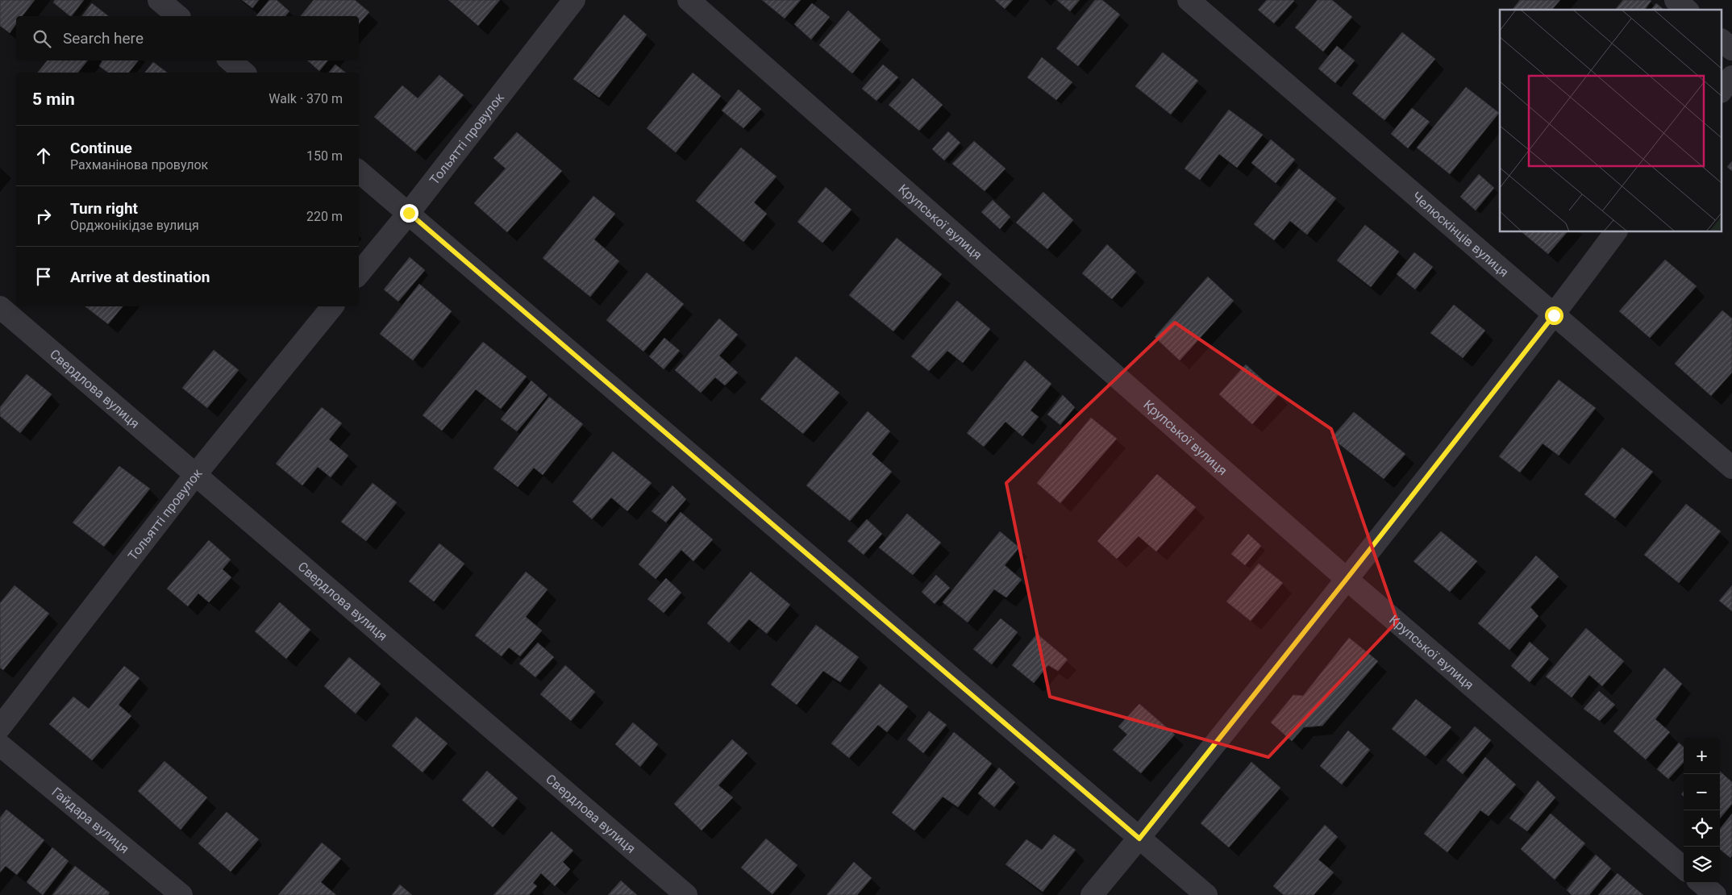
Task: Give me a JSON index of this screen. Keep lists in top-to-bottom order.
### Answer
{
  "streets": {
    "street": [
      "Тольятті провулок",
      "Крупської вулиця",
      "Челюскінців вулиця",
      "Свердлова вулиця",
      "Гайдара вулиця"
    ]
  },
  "crossings": [
    ["Тольятті провулок", "Свердлова вулиця"]
  ],
  "page": {
    "search": "Search here",
    "heading": ["5 min", "Walk · 370 m"],
    "list": [
      ["Continue", "Рахманінова провулок", "150 m"],
      ["Turn right", "Орджонікідзе вулиця", "220 m"],
      "Arrive at destination"
    ],
    "map_buttons": ["+", "−"]
  }
}
